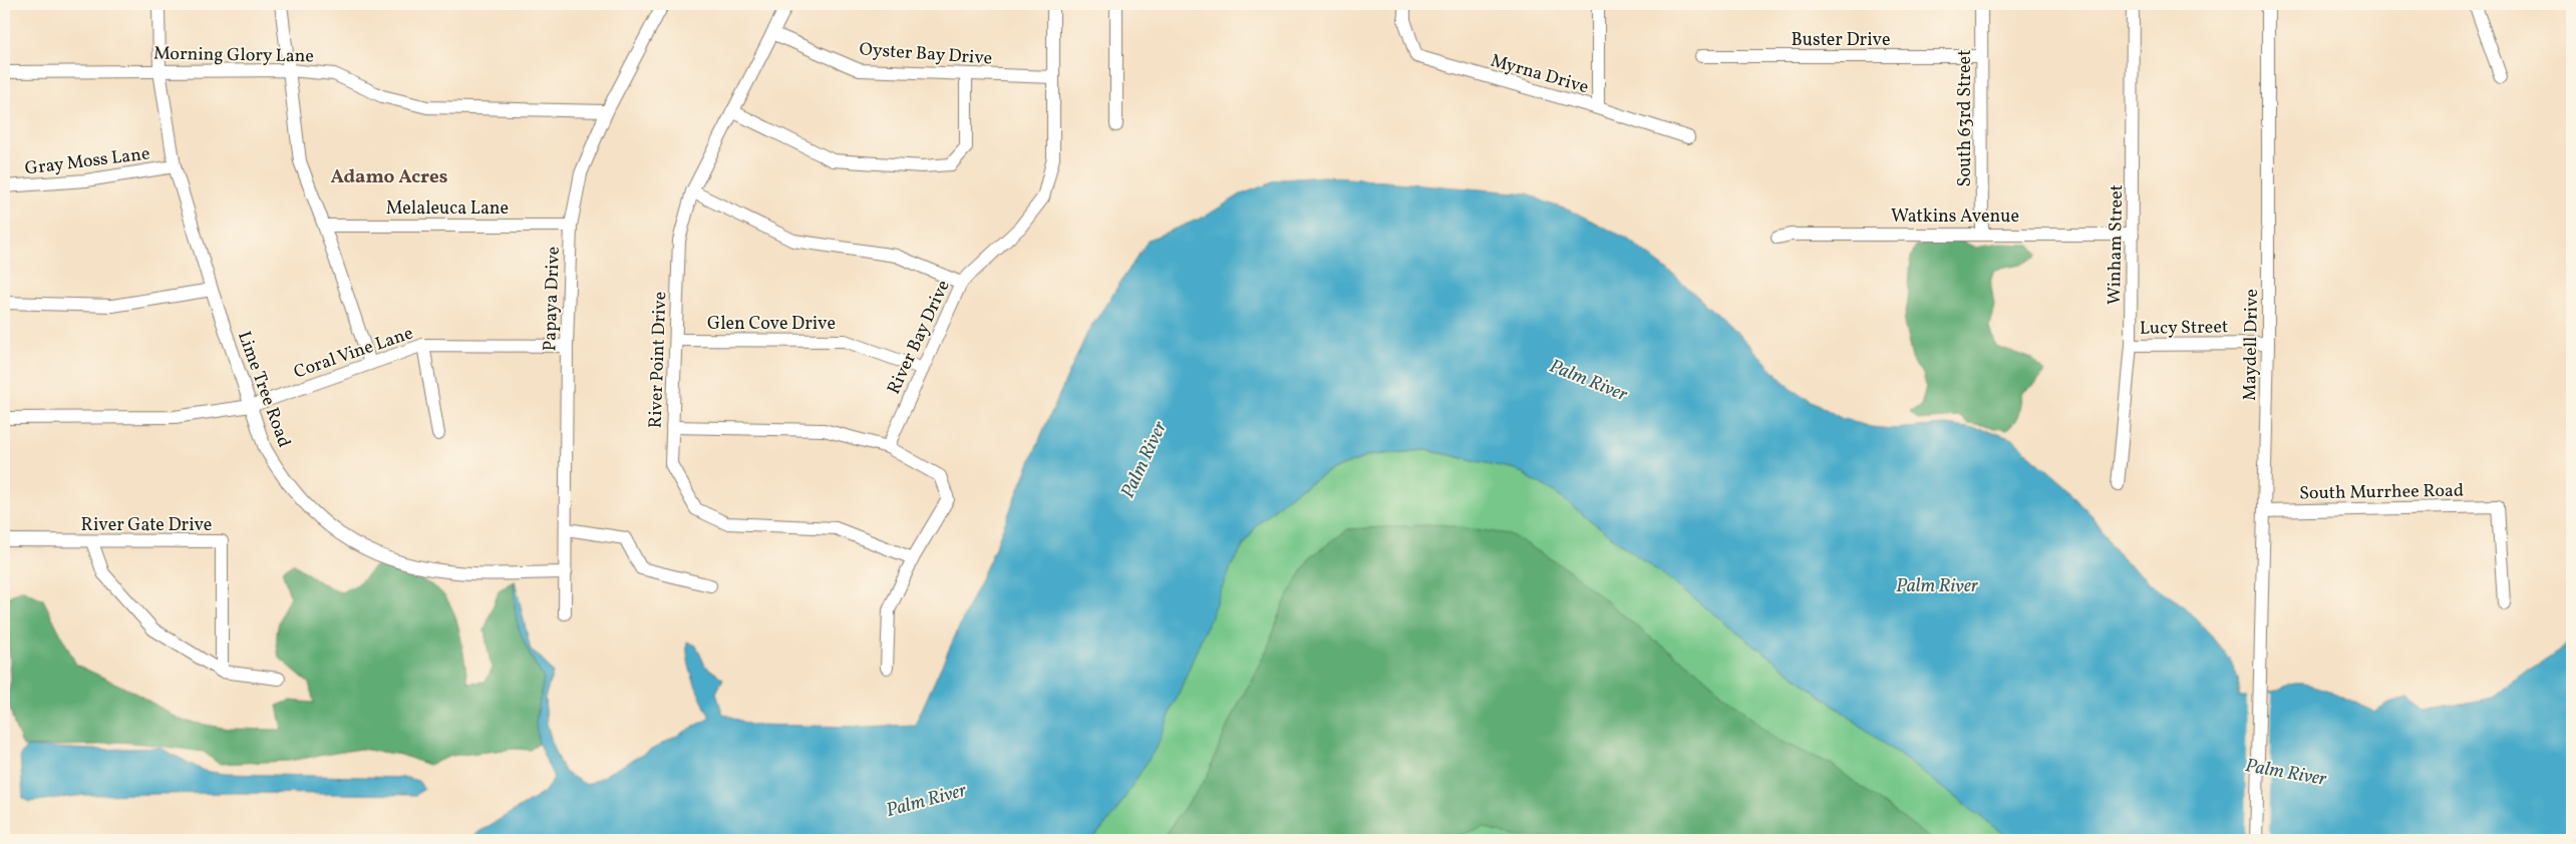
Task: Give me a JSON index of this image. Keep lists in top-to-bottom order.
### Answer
{
  "streets": {
    "street": [
      "Buster Drive",
      "Oyster Bay Drive",
      "Morning Glory Lane",
      "Myrna Drive",
      "South 63rd Street",
      "Gray Moss Lane",
      "Melaleuca Lane",
      "Watkins Avenue",
      "Winham Street",
      "Papaya Drive",
      "Glen Cove Drive",
      "Lucy Street",
      "River Bay Drive",
      "Maydell Drive",
      "Coral Vine Lane",
      "River Point Drive",
      "Lime Tree Road",
      "South Murrhee Road",
      "River Gate Drive"
    ]
  },
  "crossings": [
    ["Buster Drive", "South 63rd Street"],
    ["Oyster Bay Drive", "River Bay Drive"],
    ["Oyster Bay Drive", "River Point Drive"],
    ["Morning Glory Lane", "Papaya Drive"],
    ["Morning Glory Lane", "Lime Tree Road"],
    ["South 63rd Street", "Watkins Avenue"],
    ["Gray Moss Lane", "Lime Tree Road"],
    ["Melaleuca Lane", "Papaya Drive"],
    ["Watkins Avenue", "Winham Street"],
    ["Winham Street", "Lucy Street"],
    ["Papaya Drive", "Coral Vine Lane"],
    ["Papaya Drive", "Lime Tree Road"],
    ["Glen Cove Drive", "River Bay Drive"],
    ["Glen Cove Drive", "River Point Drive"],
    ["Lucy Street", "Maydell Drive"],
    ["Maydell Drive", "South Murrhee Road"],
    ["Coral Vine Lane", "Lime Tree Road"]
  ],
  "districts": ["Adamo Acres"],
  "water": ["Palm River"]
}
